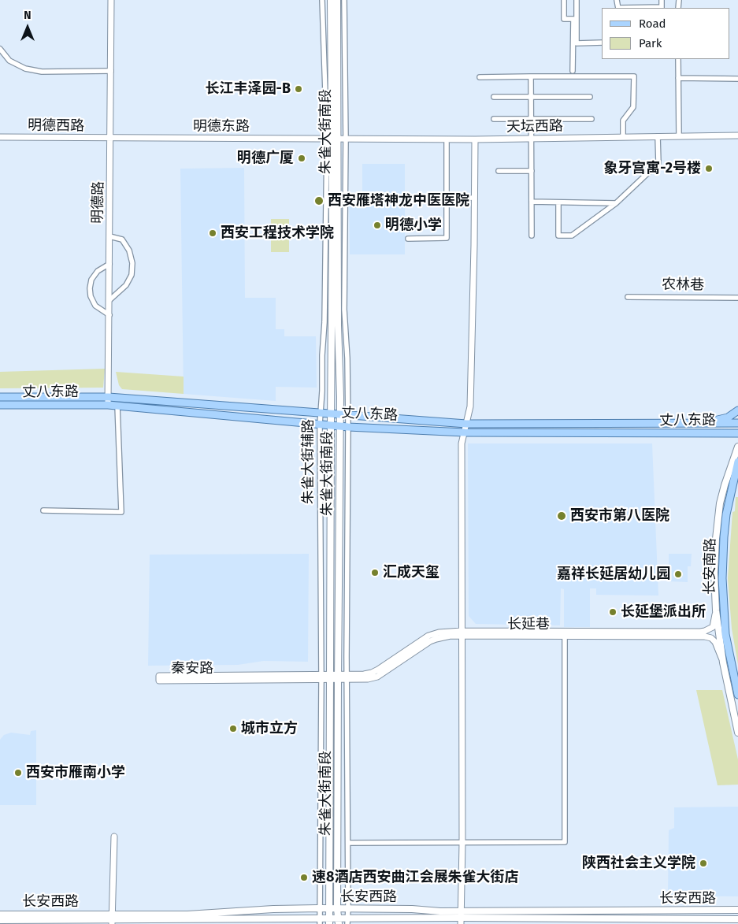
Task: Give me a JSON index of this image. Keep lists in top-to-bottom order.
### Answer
{
  "streets": {
    "main road": [
      "朱雀大街南段",
      "丈八东路",
      "长安南路",
      "长安西路"
    ],
    "street": [
      "明德西路",
      "明德东路",
      "天坛西路",
      "明德路",
      "农林巷",
      "朱雀大街辅路",
      "长延巷",
      "秦安路"
    ]
  },
  "crossings": [
    ["明德西路", "明德东路"],
    ["明德西路", "明德路"],
    ["明德东路", "天坛西路"],
    ["明德东路", "朱雀大街南段"],
    ["明德东路", "明德路"],
    ["明德东路", "朱雀大街辅路"],
    ["天坛西路", "朱雀大街南段"],
    ["天坛西路", "朱雀大街辅路"],
    ["朱雀大街南段", "丈八东路"],
    ["朱雀大街南段", "朱雀大街辅路"],
    ["朱雀大街南段", "长延巷"],
    ["朱雀大街南段", "秦安路"],
    ["朱雀大街南段", "长安西路"],
    ["明德路", "丈八东路"],
    ["丈八东路", "朱雀大街辅路"],
    ["朱雀大街辅路", "秦安路"],
    ["朱雀大街辅路", "长安西路"],
    ["长延巷", "秦安路"]
  ],
  "places": [
    "长江丰泽园-B",
    "明德广厦",
    "象牙宫寓-2号楼",
    "西安雁塔神龙中医医院",
    "明德小学",
    "西安工程技术学院",
    "西安市第八医院",
    "汇成天玺",
    "嘉祥长延居幼儿园",
    "长延堡派出所",
    "城市立方",
    "西安市雁南小学",
    "陕西社会主义学院",
    "速8酒店西安曲江会展朱雀大街店"
  ],
  "legend": ["Road", "Park"],
  "north": "top"
}
